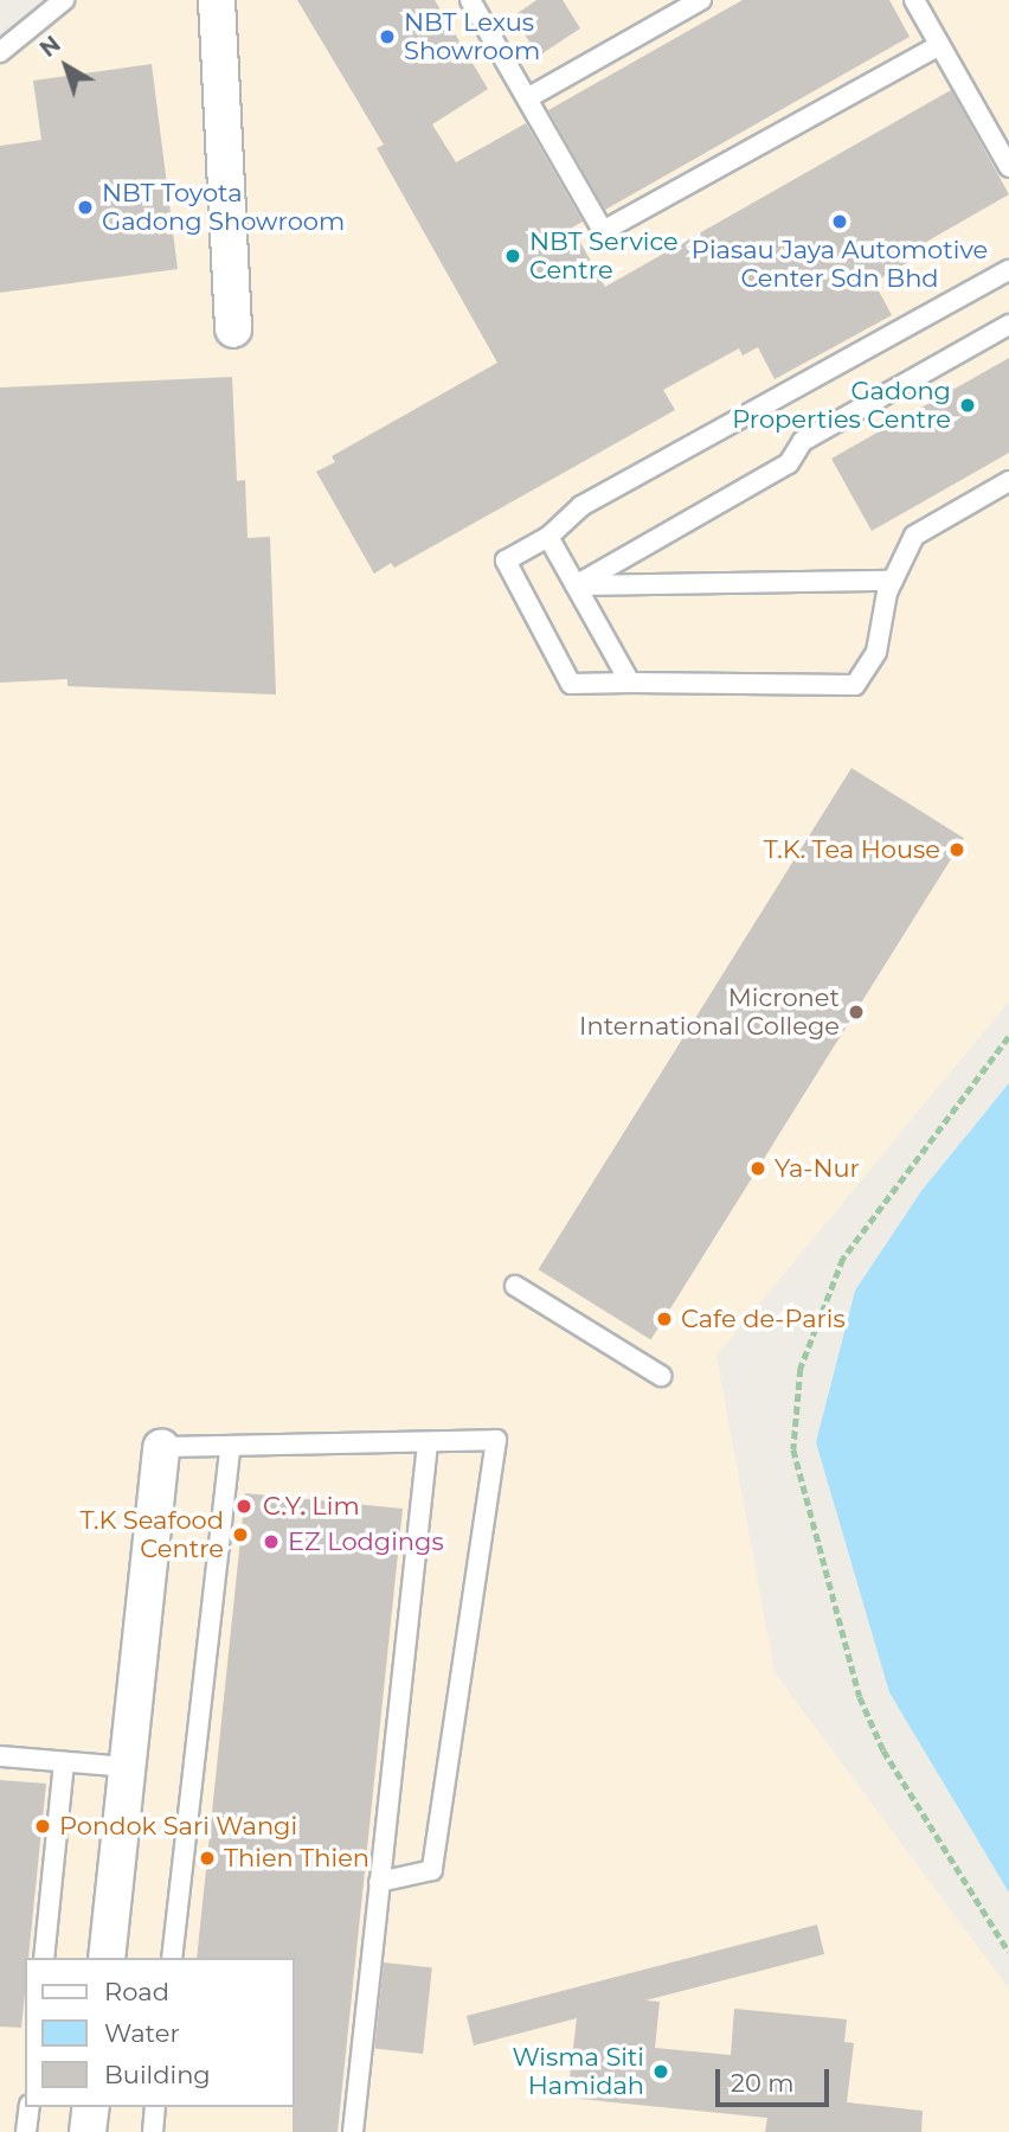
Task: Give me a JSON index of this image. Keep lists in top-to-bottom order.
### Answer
{
  "places": [
    "NBT Lexus Showroom",
    "NBT Toyota Gadong Showroom",
    "Piasau Jaya Automotive Center Sdn Bhd",
    "NBT Service Centre",
    "Gadong Properties Centre",
    "T.K. Tea House",
    "Micronet International College",
    "Ya-Nur",
    "Cafe de-Paris",
    "C.Y. Lim",
    "T.K Seafood Centre",
    "EZ Lodgings",
    "Pondok Sari Wangi",
    "Thien Thien",
    "Wisma Siti Hamidah"
  ],
  "legend": ["Road", "Water", "Building"],
  "scale_bar": "20 m",
  "north": "top left"
}
